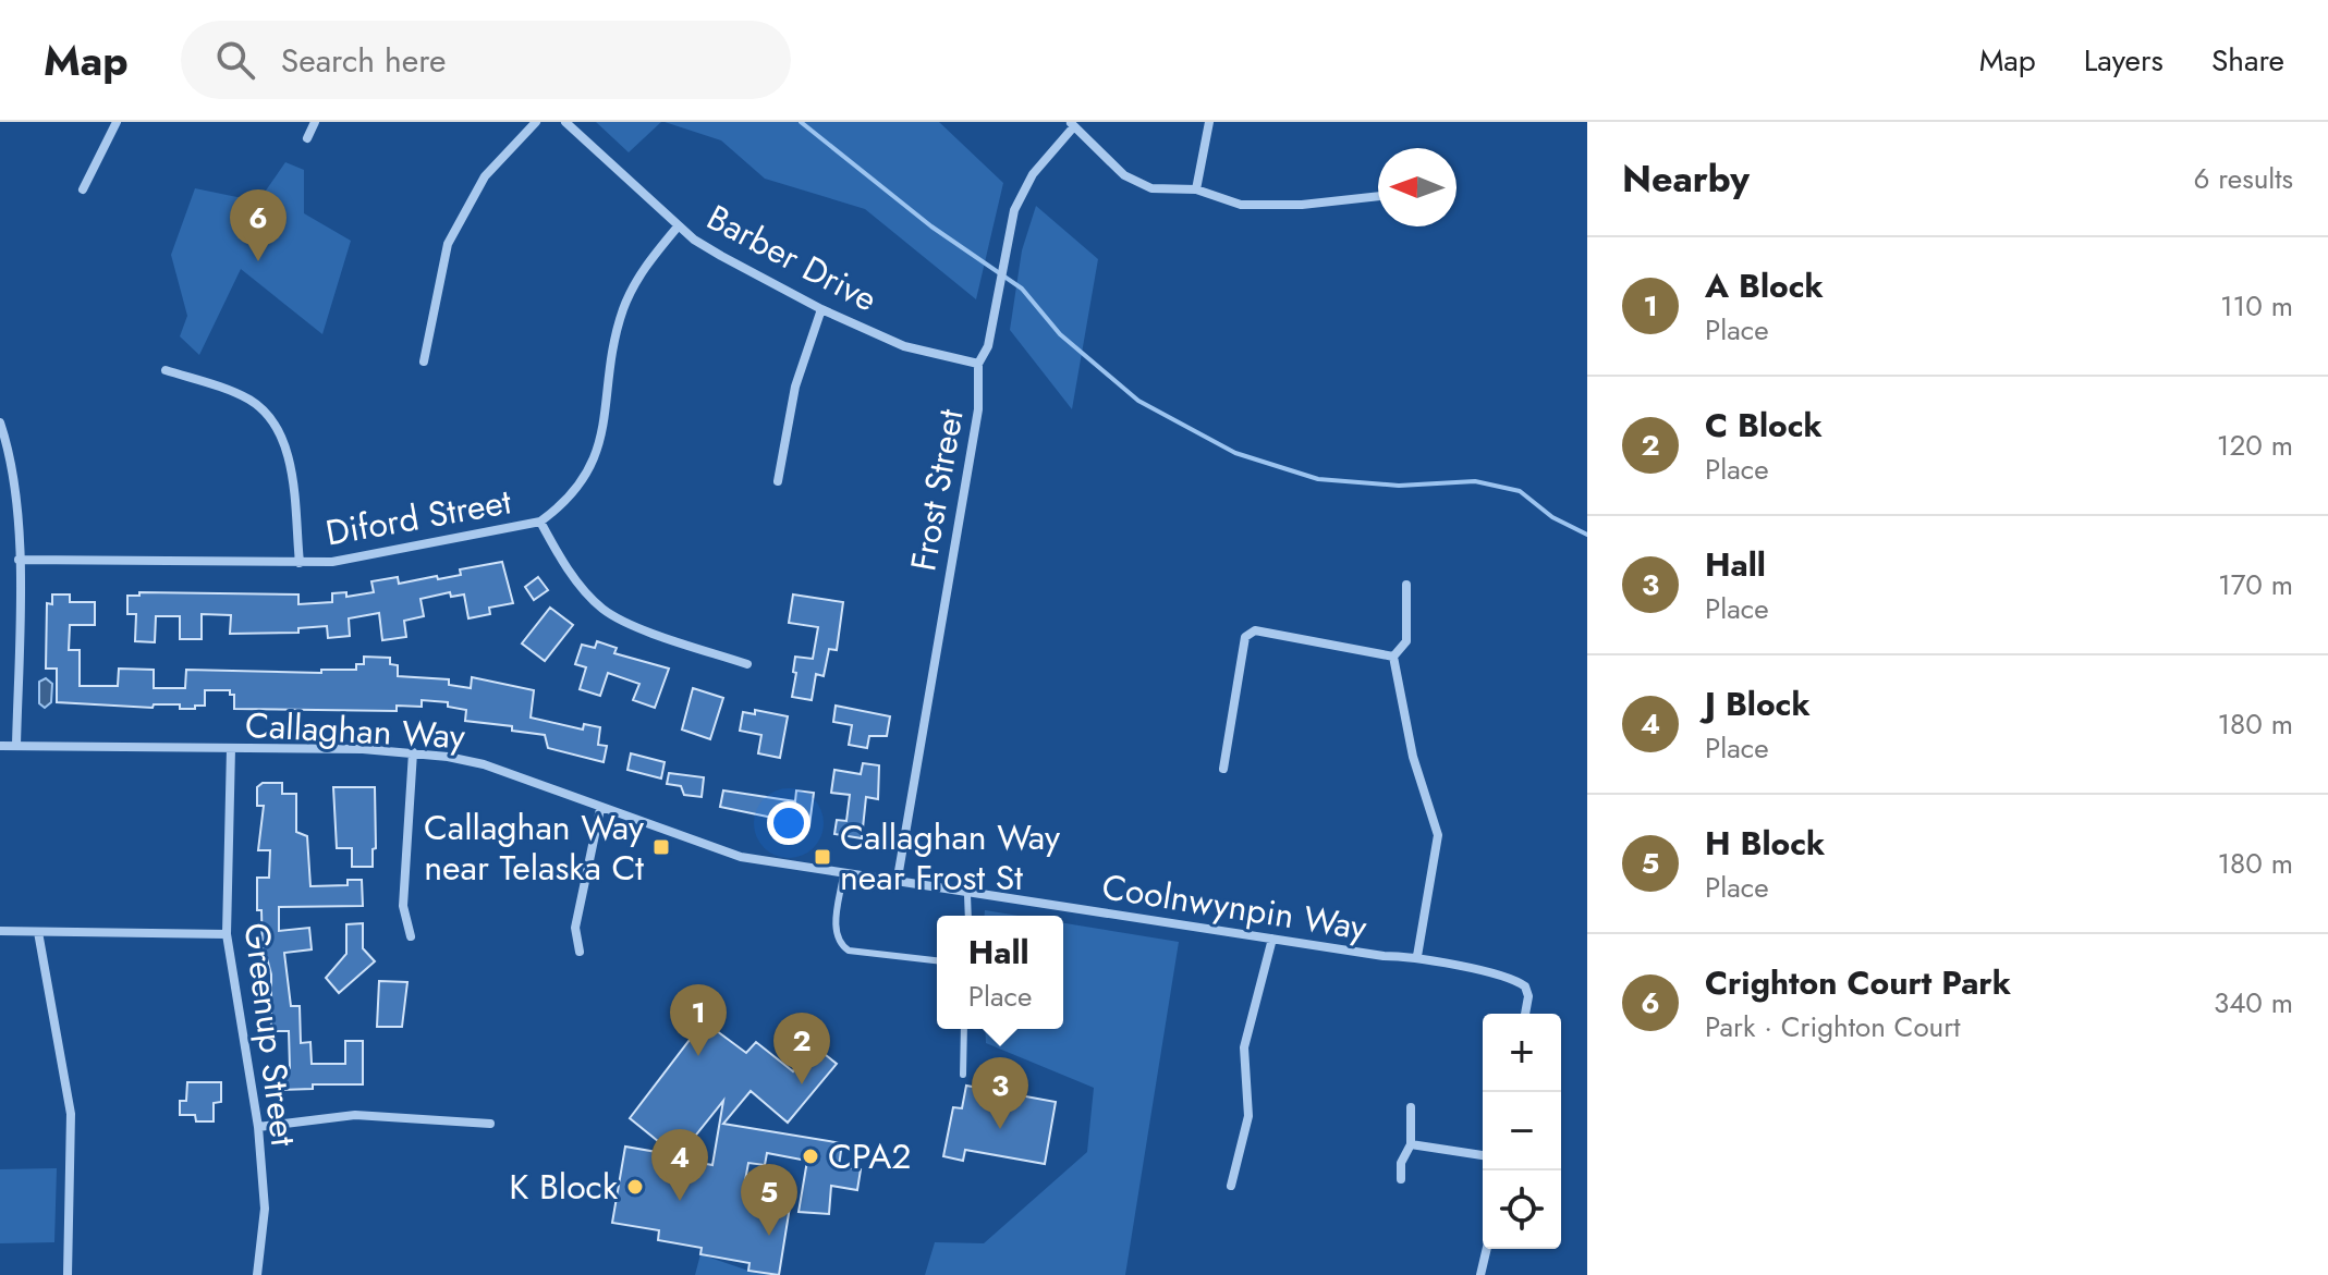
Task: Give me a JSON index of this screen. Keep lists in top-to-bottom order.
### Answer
{
  "streets": {
    "street": [
      "Barber Drive",
      "Frost Street",
      "Diford Street",
      "Callaghan Way",
      "Coolnwynpin Way",
      "Greenup Street"
    ]
  },
  "crossings": [
    ["Barber Drive", "Frost Street"],
    ["Barber Drive", "Diford Street"],
    ["Frost Street", "Callaghan Way"],
    ["Frost Street", "Coolnwynpin Way"],
    ["Callaghan Way", "Coolnwynpin Way"],
    ["Callaghan Way", "Greenup Street"]
  ],
  "places": {
    "transit": ["Callaghan Way near Telaska Ct", "Callaghan Way near Frost St"],
    "other": ["CPA2", "K Block"]
  },
  "north": "left",
  "page": {
    "header": "Map",
    "search": "Search here",
    "nav": ["Map", "Layers", "Share"],
    "heading": ["Nearby", "6 results"],
    "pins": [
      "6",
      "1",
      "2",
      "3",
      "4",
      "5"
    ],
    "list": [
      {
        "mark": "1",
        "name": "A Block",
        "note": "Place",
        "value": "110 m"
      },
      {
        "mark": "2",
        "name": "C Block",
        "note": "Place",
        "value": "120 m"
      },
      {
        "mark": "3",
        "name": "Hall",
        "note": "Place",
        "value": "170 m"
      },
      {
        "mark": "4",
        "name": "J Block",
        "note": "Place",
        "value": "180 m"
      },
      {
        "mark": "5",
        "name": "H Block",
        "note": "Place",
        "value": "180 m"
      },
      {
        "mark": "6",
        "name": "Crighton Court Park",
        "note": "Park · Crighton Court",
        "value": "340 m"
      }
    ],
    "popup": ["Hall", "Place"],
    "map_buttons": ["+", "−"]
  }
}
